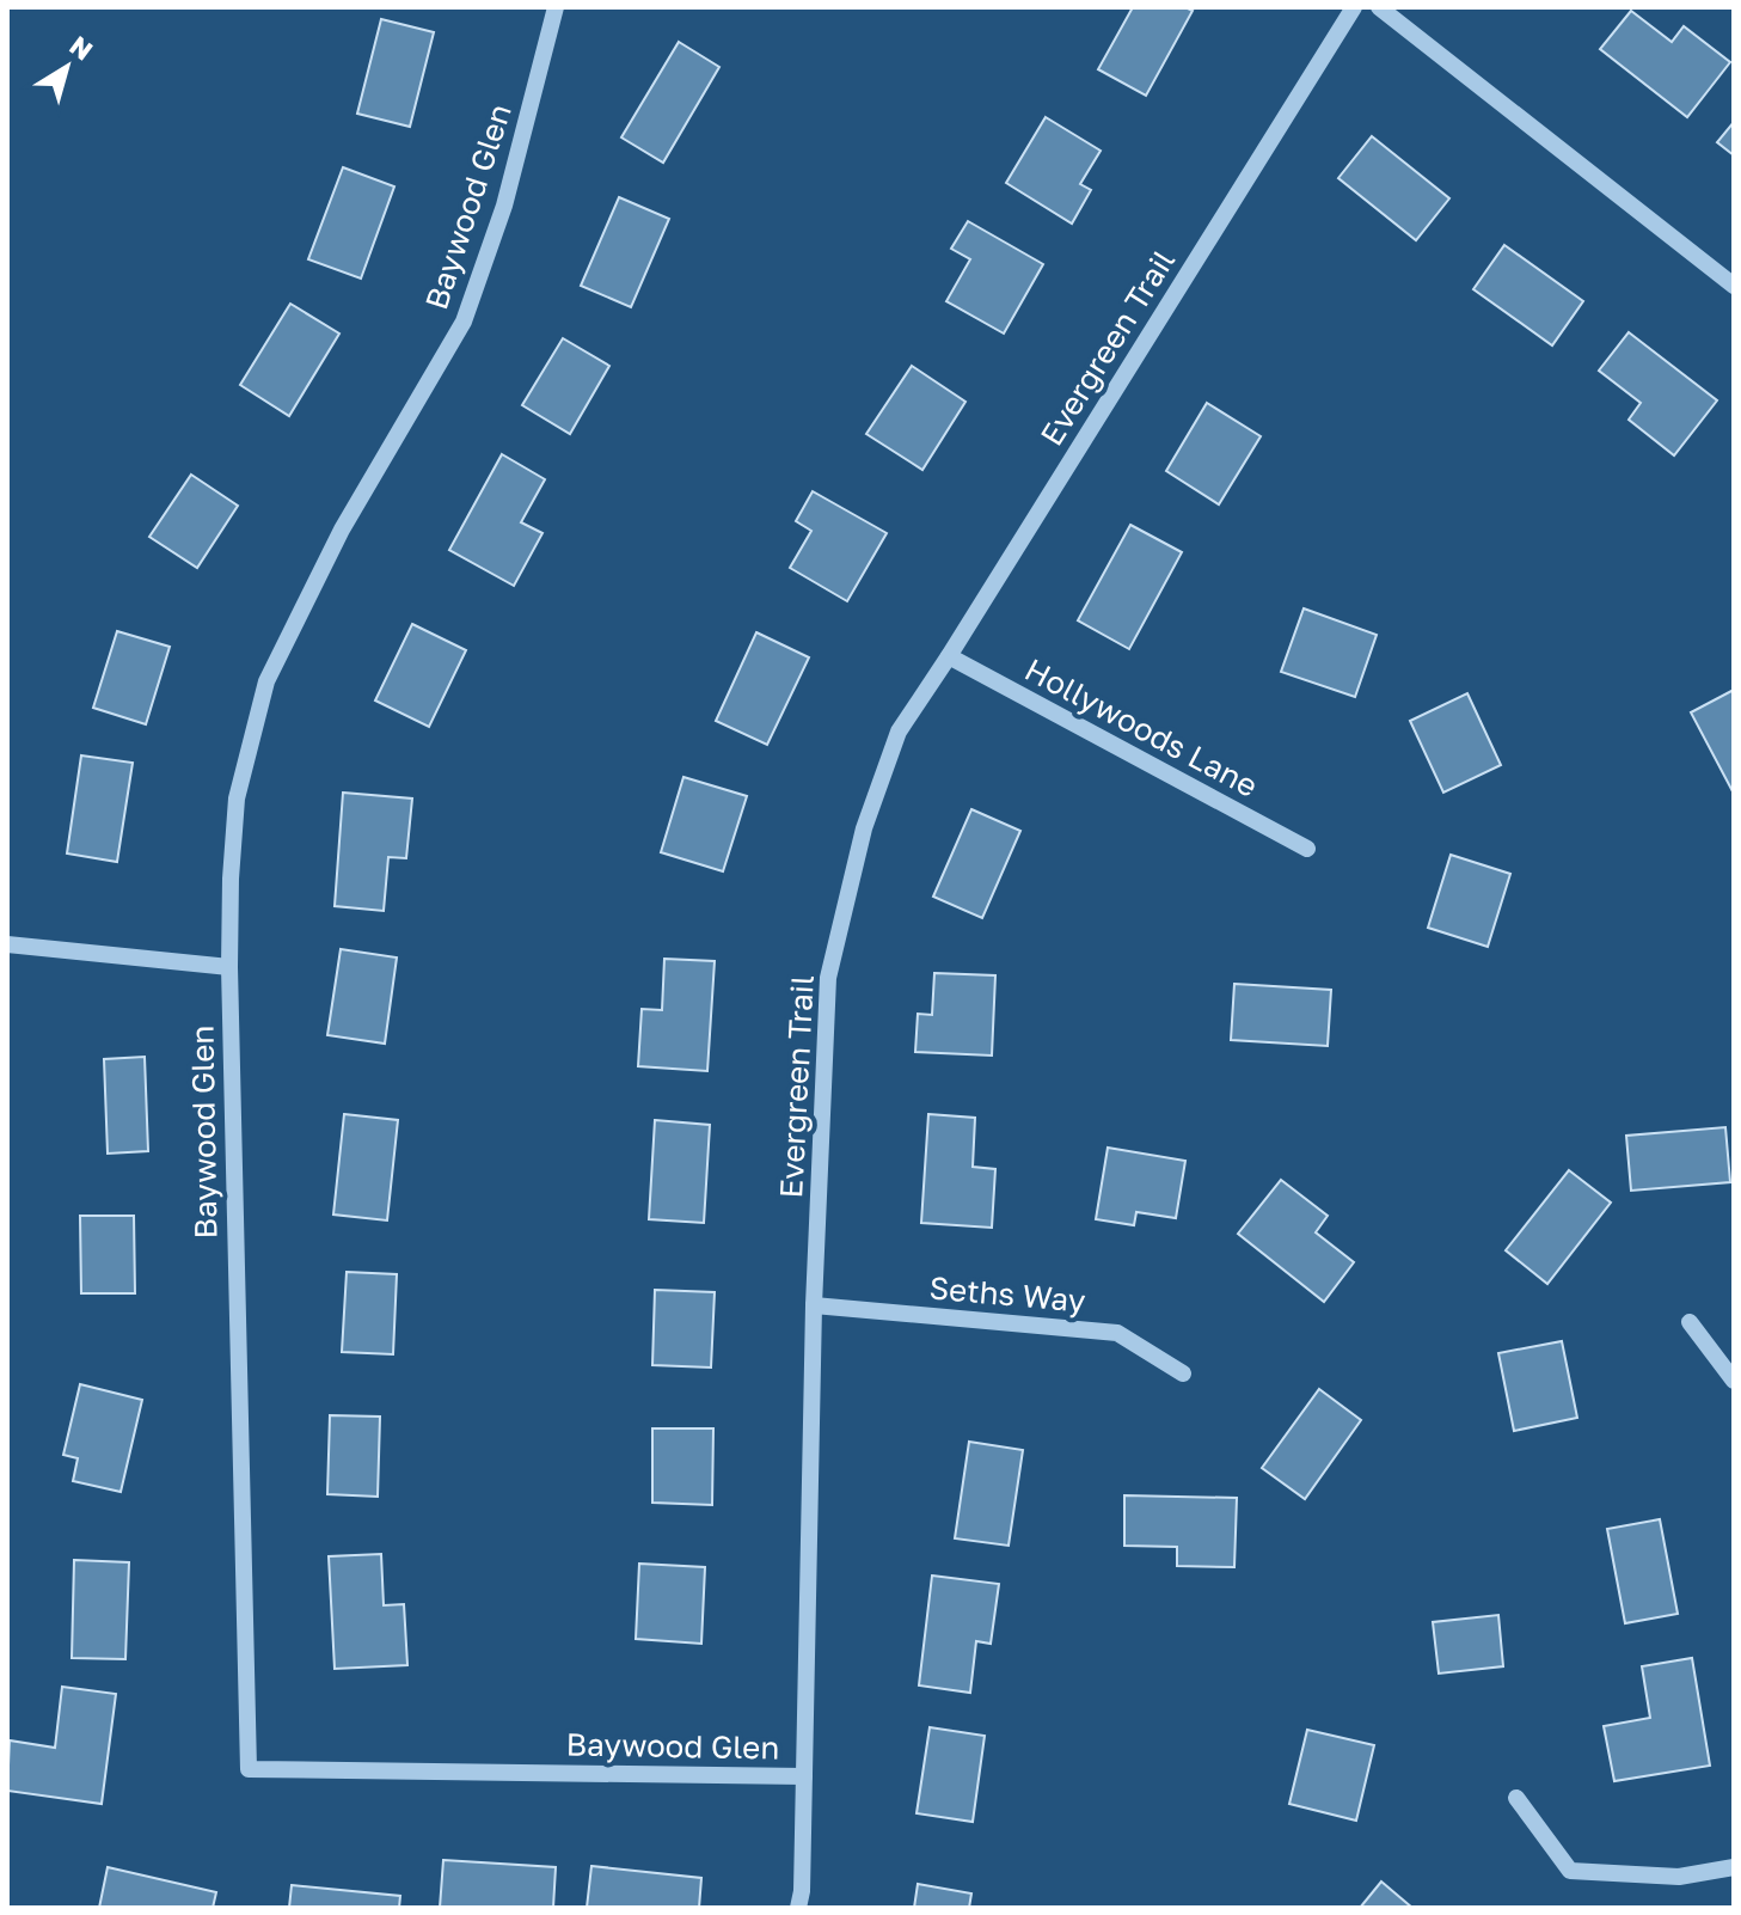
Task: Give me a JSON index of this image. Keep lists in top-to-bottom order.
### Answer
{
  "streets": {
    "street": [
      "Baywood Glen",
      "Evergreen Trail",
      "Hollywoods Lane",
      "Seths Way"
    ]
  },
  "crossings": [
    ["Baywood Glen", "Evergreen Trail"],
    ["Evergreen Trail", "Hollywoods Lane"],
    ["Evergreen Trail", "Seths Way"]
  ],
  "north": "top right"
}
